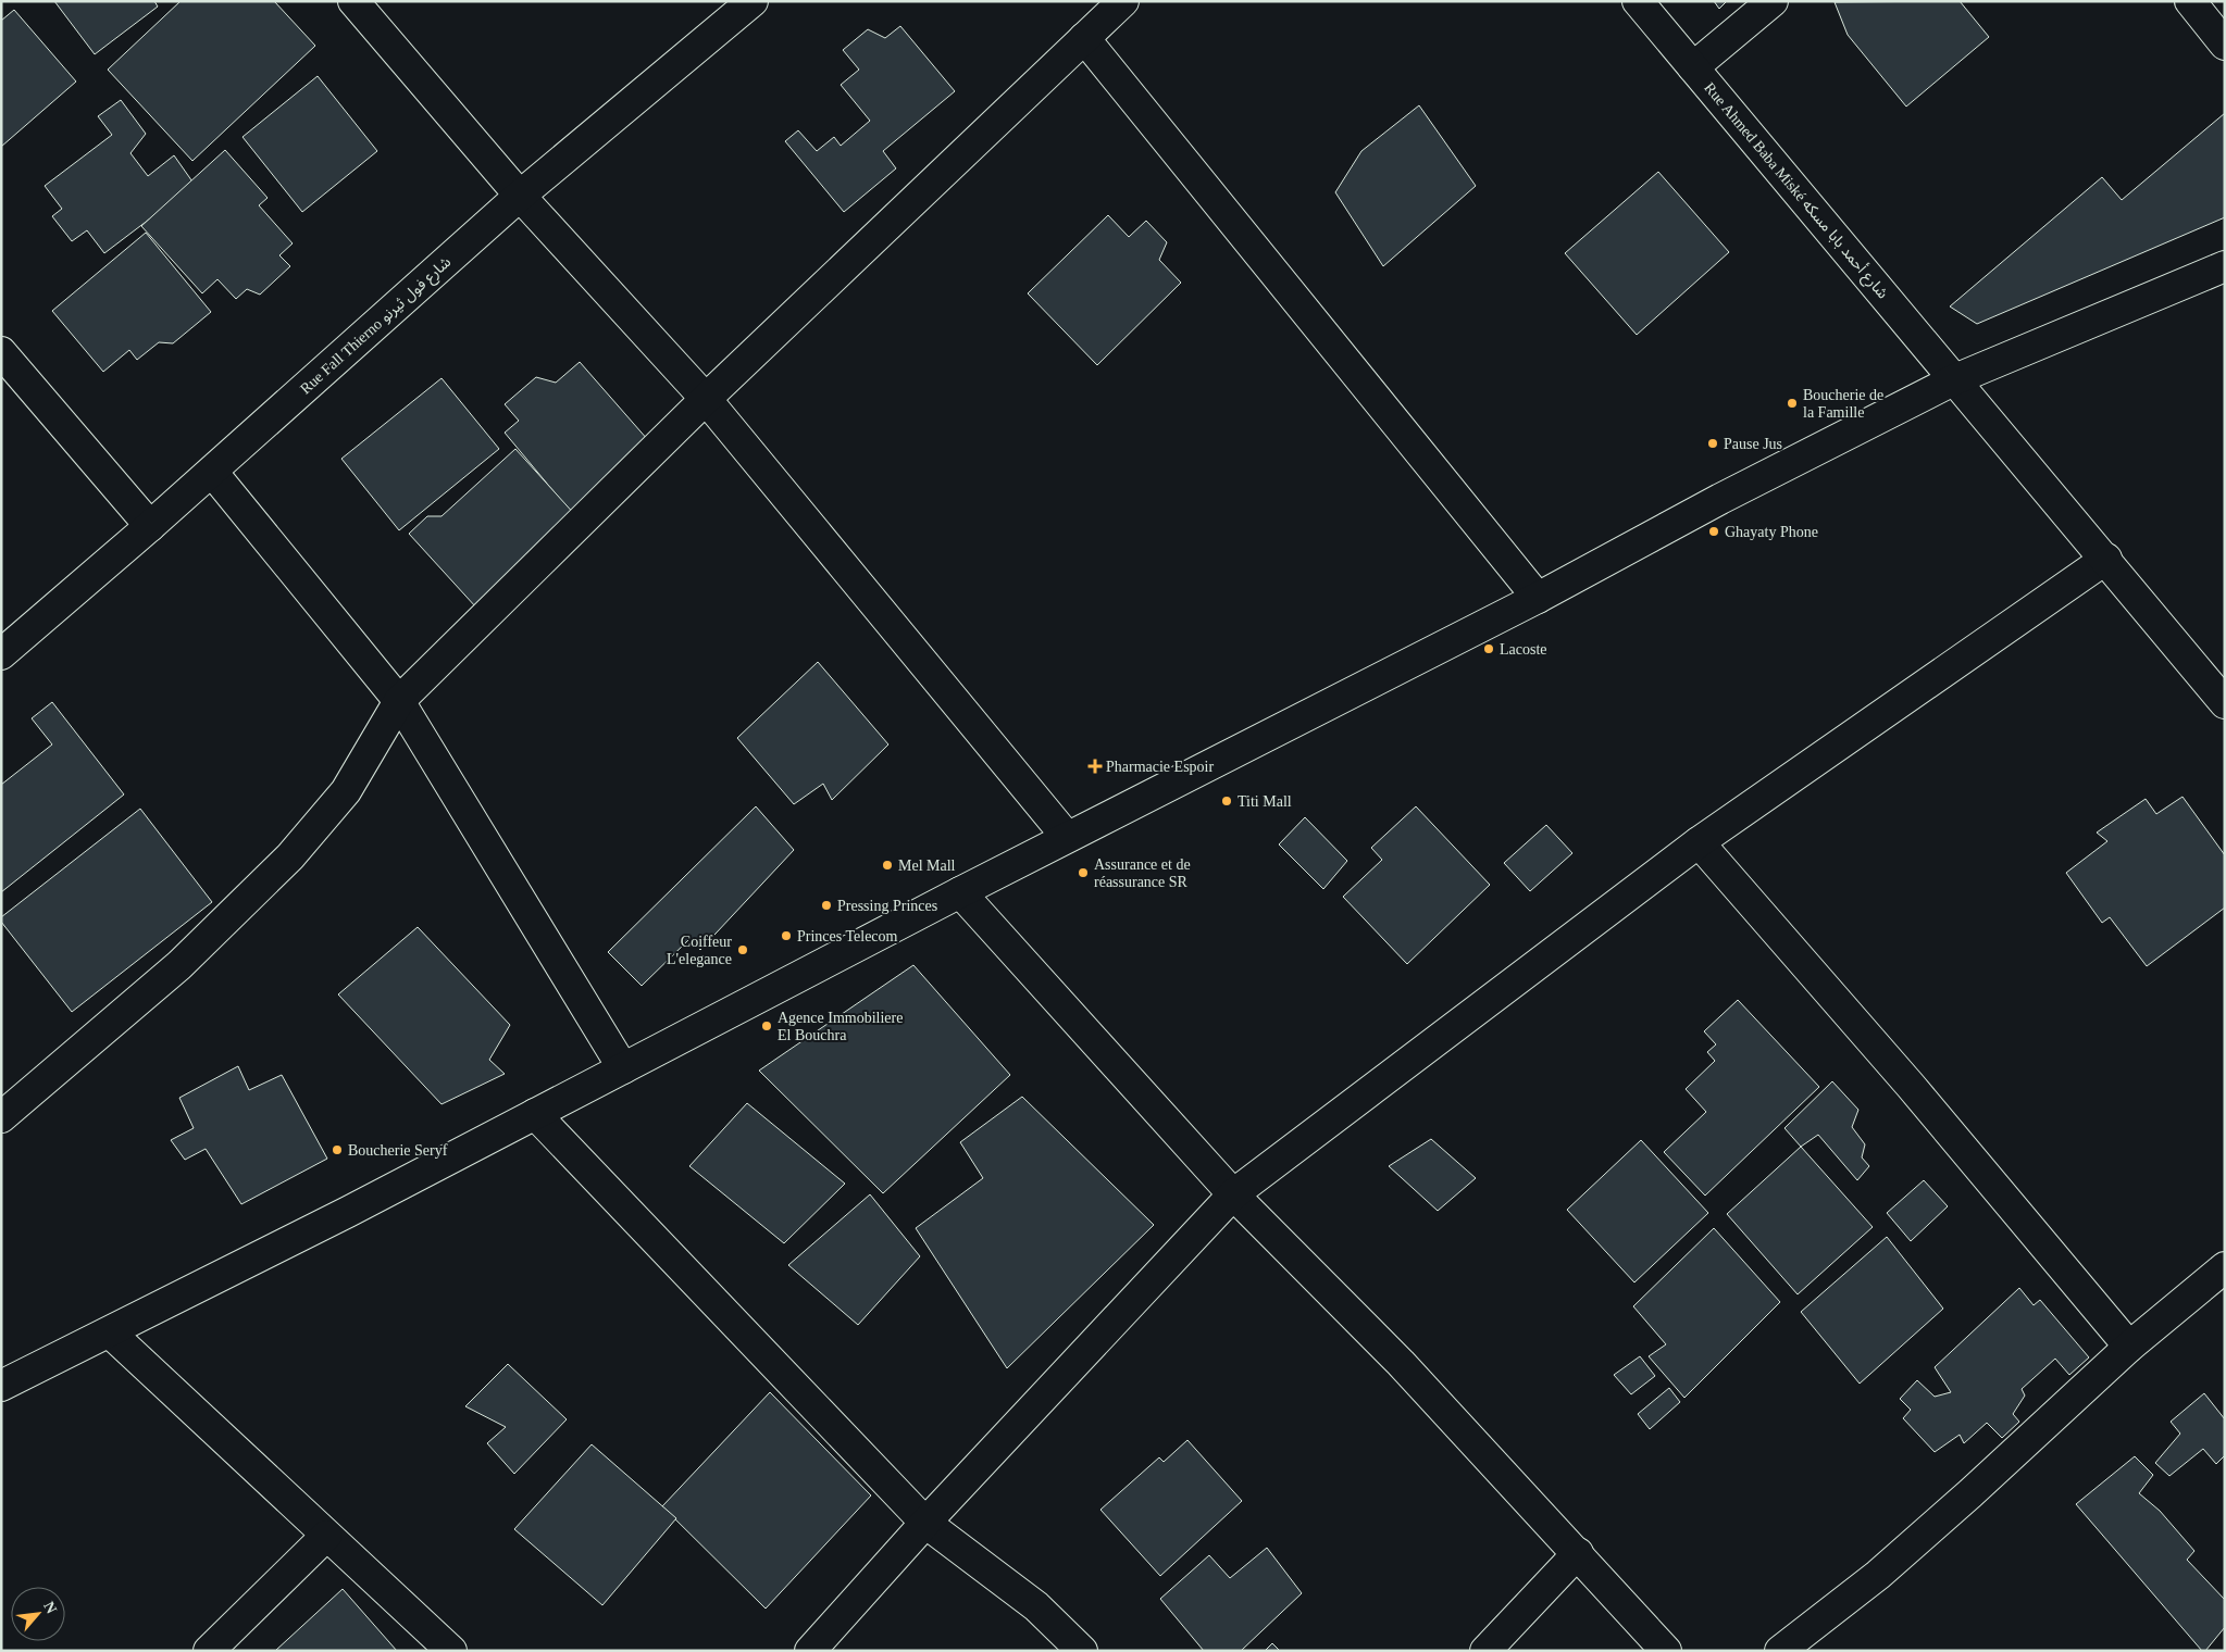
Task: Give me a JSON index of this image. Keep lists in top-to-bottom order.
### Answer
{
  "streets": {
    "street": ["Rue Ahmed Baba Miské شارع أحمد بابا مسكه", "Rue Fall Thierno شارع فول ثيرنو"]
  },
  "places": {
    "other": [
      "Boucherie de la Famille",
      "Pause Jus",
      "Ghayaty Phone",
      "Lacoste",
      "Titi Mall",
      "Mel Mall",
      "Assurance et de réassurance SR",
      "Pressing Princes",
      "Princes Telecom",
      "Coiffeur L'elegance",
      "Agence Immobiliere El Bouchra",
      "Boucherie Seryf"
    ],
    "health": ["Pharmacie Espoir"]
  },
  "north": "top right"
}
